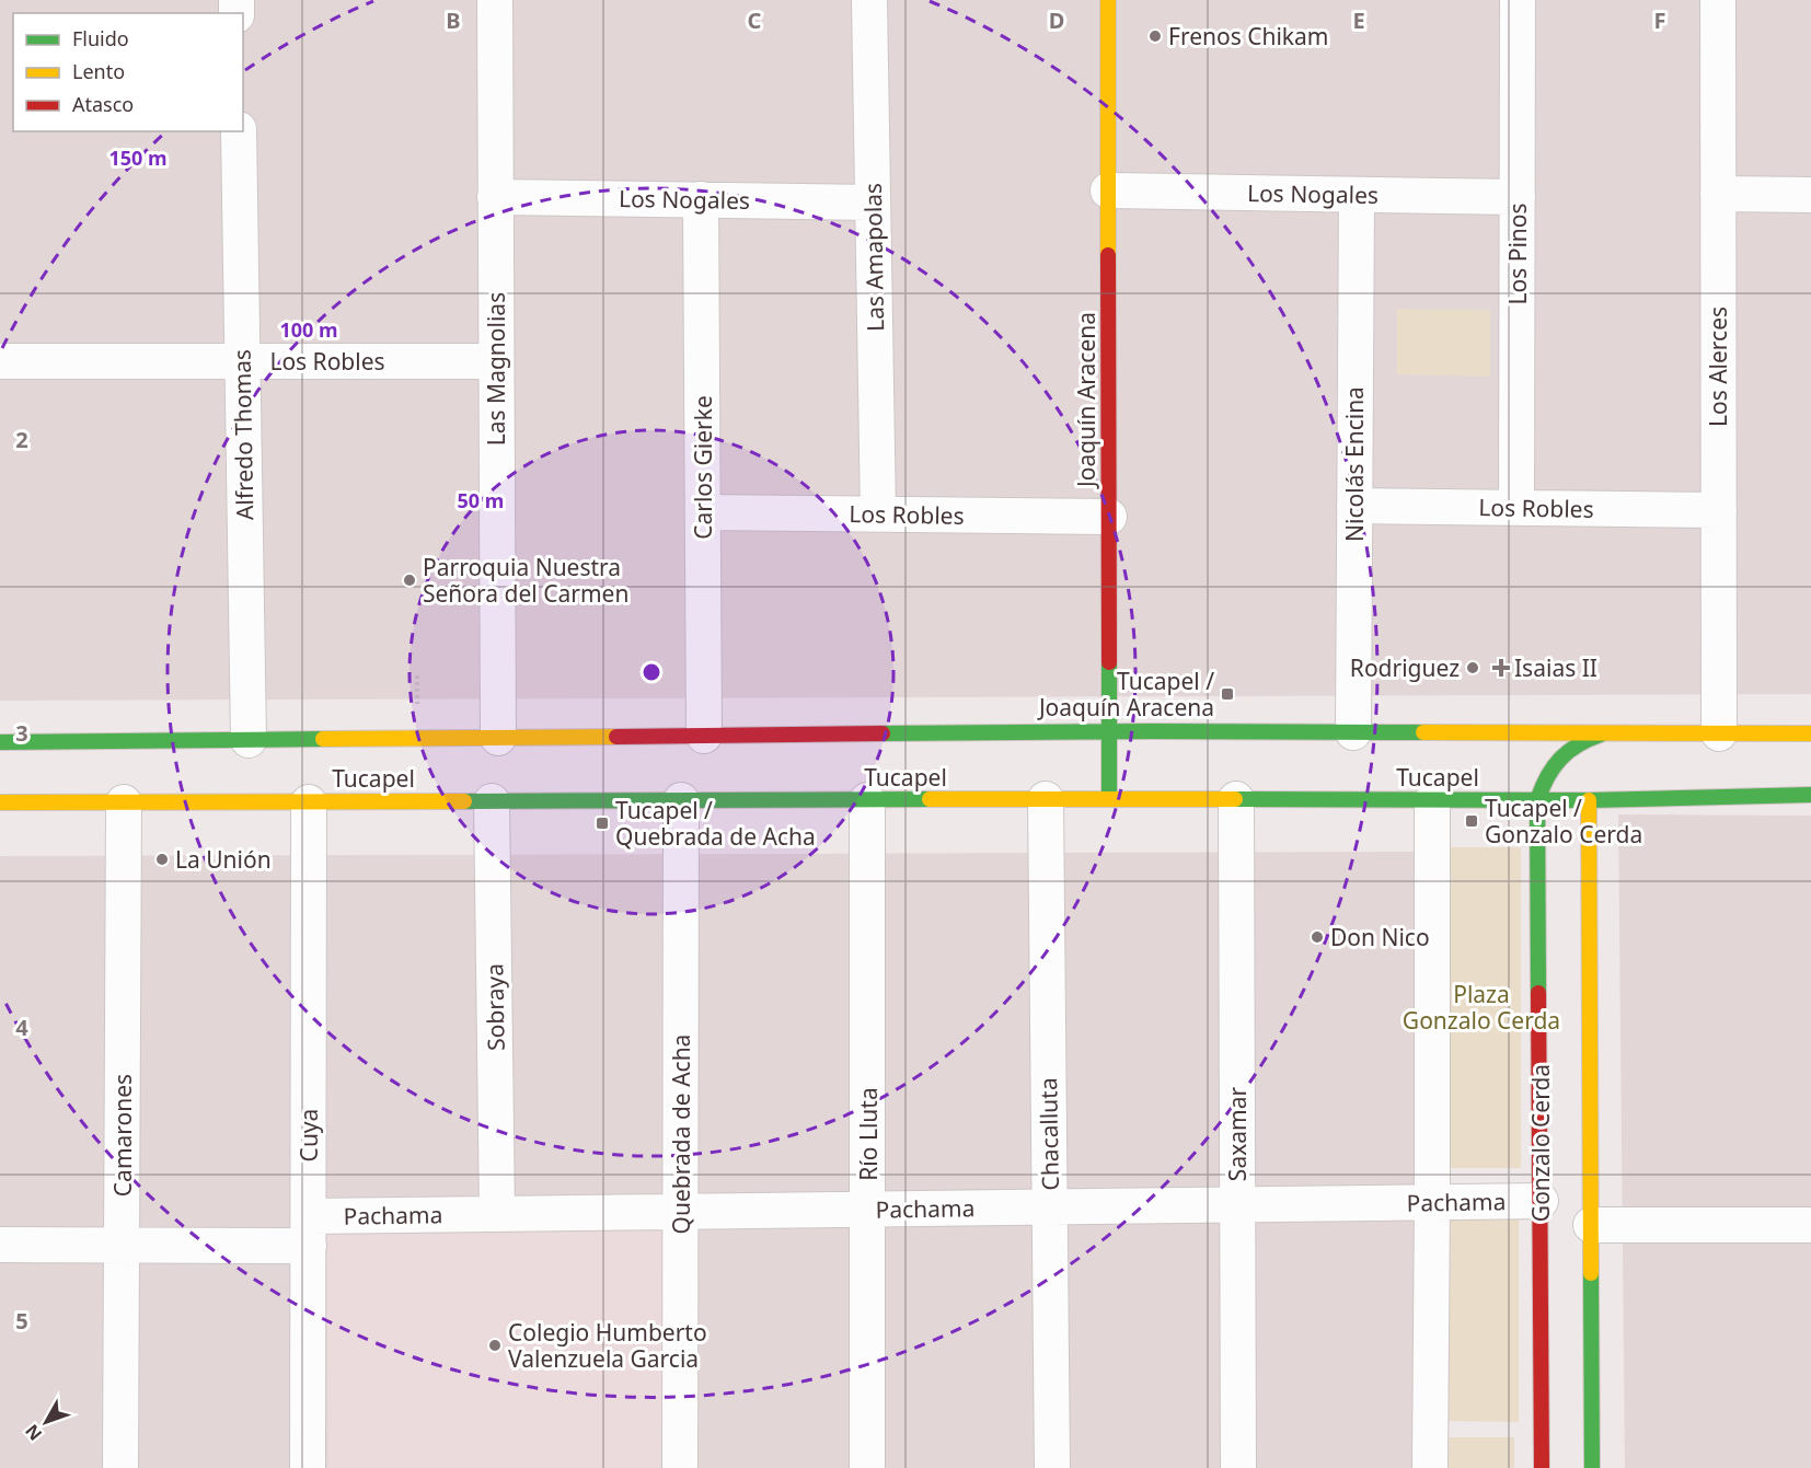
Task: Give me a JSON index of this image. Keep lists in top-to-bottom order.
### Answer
{
  "streets": {
    "main road": ["Joaquín Aracena", "Tucapel", "Gonzalo Cerda"],
    "street": [
      "Los Nogales",
      "Los Pinos",
      "Las Amapolas",
      "Los Robles",
      "Los Alerces",
      "Las Magnolias",
      "Alfredo Thomas",
      "Nicolás Encina",
      "Carlos Gierke",
      "Sobraya",
      "Quebrada de Acha",
      "Río Lluta",
      "Chacalluta",
      "Saxamar",
      "Camarones",
      "Cuya",
      "Pachama"
    ]
  },
  "crossings": [
    ["Los Nogales", "Los Pinos"],
    ["Los Nogales", "Las Amapolas"],
    ["Los Nogales", "Las Magnolias"],
    ["Los Nogales", "Joaquín Aracena"],
    ["Los Nogales", "Nicolás Encina"],
    ["Los Nogales", "Carlos Gierke"],
    ["Los Pinos", "Los Robles"],
    ["Las Amapolas", "Los Robles"],
    ["Los Robles", "Los Alerces"],
    ["Los Robles", "Las Magnolias"],
    ["Los Robles", "Joaquín Aracena"],
    ["Los Robles", "Alfredo Thomas"],
    ["Los Robles", "Nicolás Encina"],
    ["Los Robles", "Carlos Gierke"],
    ["Los Alerces", "Tucapel"],
    ["Las Magnolias", "Tucapel"],
    ["Joaquín Aracena", "Tucapel"],
    ["Alfredo Thomas", "Tucapel"],
    ["Nicolás Encina", "Tucapel"],
    ["Carlos Gierke", "Tucapel"],
    ["Tucapel", "Sobraya"],
    ["Tucapel", "Quebrada de Acha"],
    ["Tucapel", "Río Lluta"],
    ["Tucapel", "Chacalluta"],
    ["Tucapel", "Saxamar"],
    ["Tucapel", "Camarones"],
    ["Tucapel", "Cuya"],
    ["Tucapel", "Gonzalo Cerda"],
    ["Sobraya", "Pachama"],
    ["Quebrada de Acha", "Pachama"],
    ["Río Lluta", "Pachama"],
    ["Chacalluta", "Pachama"],
    ["Saxamar", "Pachama"],
    ["Camarones", "Pachama"],
    ["Cuya", "Pachama"],
    ["Gonzalo Cerda", "Pachama"]
  ],
  "parks": ["Plaza Gonzalo Cerda"],
  "places": {
    "other": [
      "Frenos Chikam",
      "Parroquia Nuestra Señora del Carmen",
      "Rodriguez",
      "La Unión",
      "Don Nico",
      "Colegio Humberto Valenzuela Garcia"
    ],
    "health": ["Isaias II"],
    "transit": ["Tucapel / Joaquín Aracena", "Tucapel / Gonzalo Cerda", "Tucapel / Quebrada de Acha"]
  },
  "legend": ["Fluido", "Lento", "Atasco"],
  "north": "bottom left",
  "grid": {
    "columns": [
      "B",
      "C",
      "D",
      "E",
      "F"
    ],
    "rows": [
      "2",
      "3",
      "4",
      "5"
    ]
  },
  "rings": ["150 m", "100 m", "50 m"]
}
